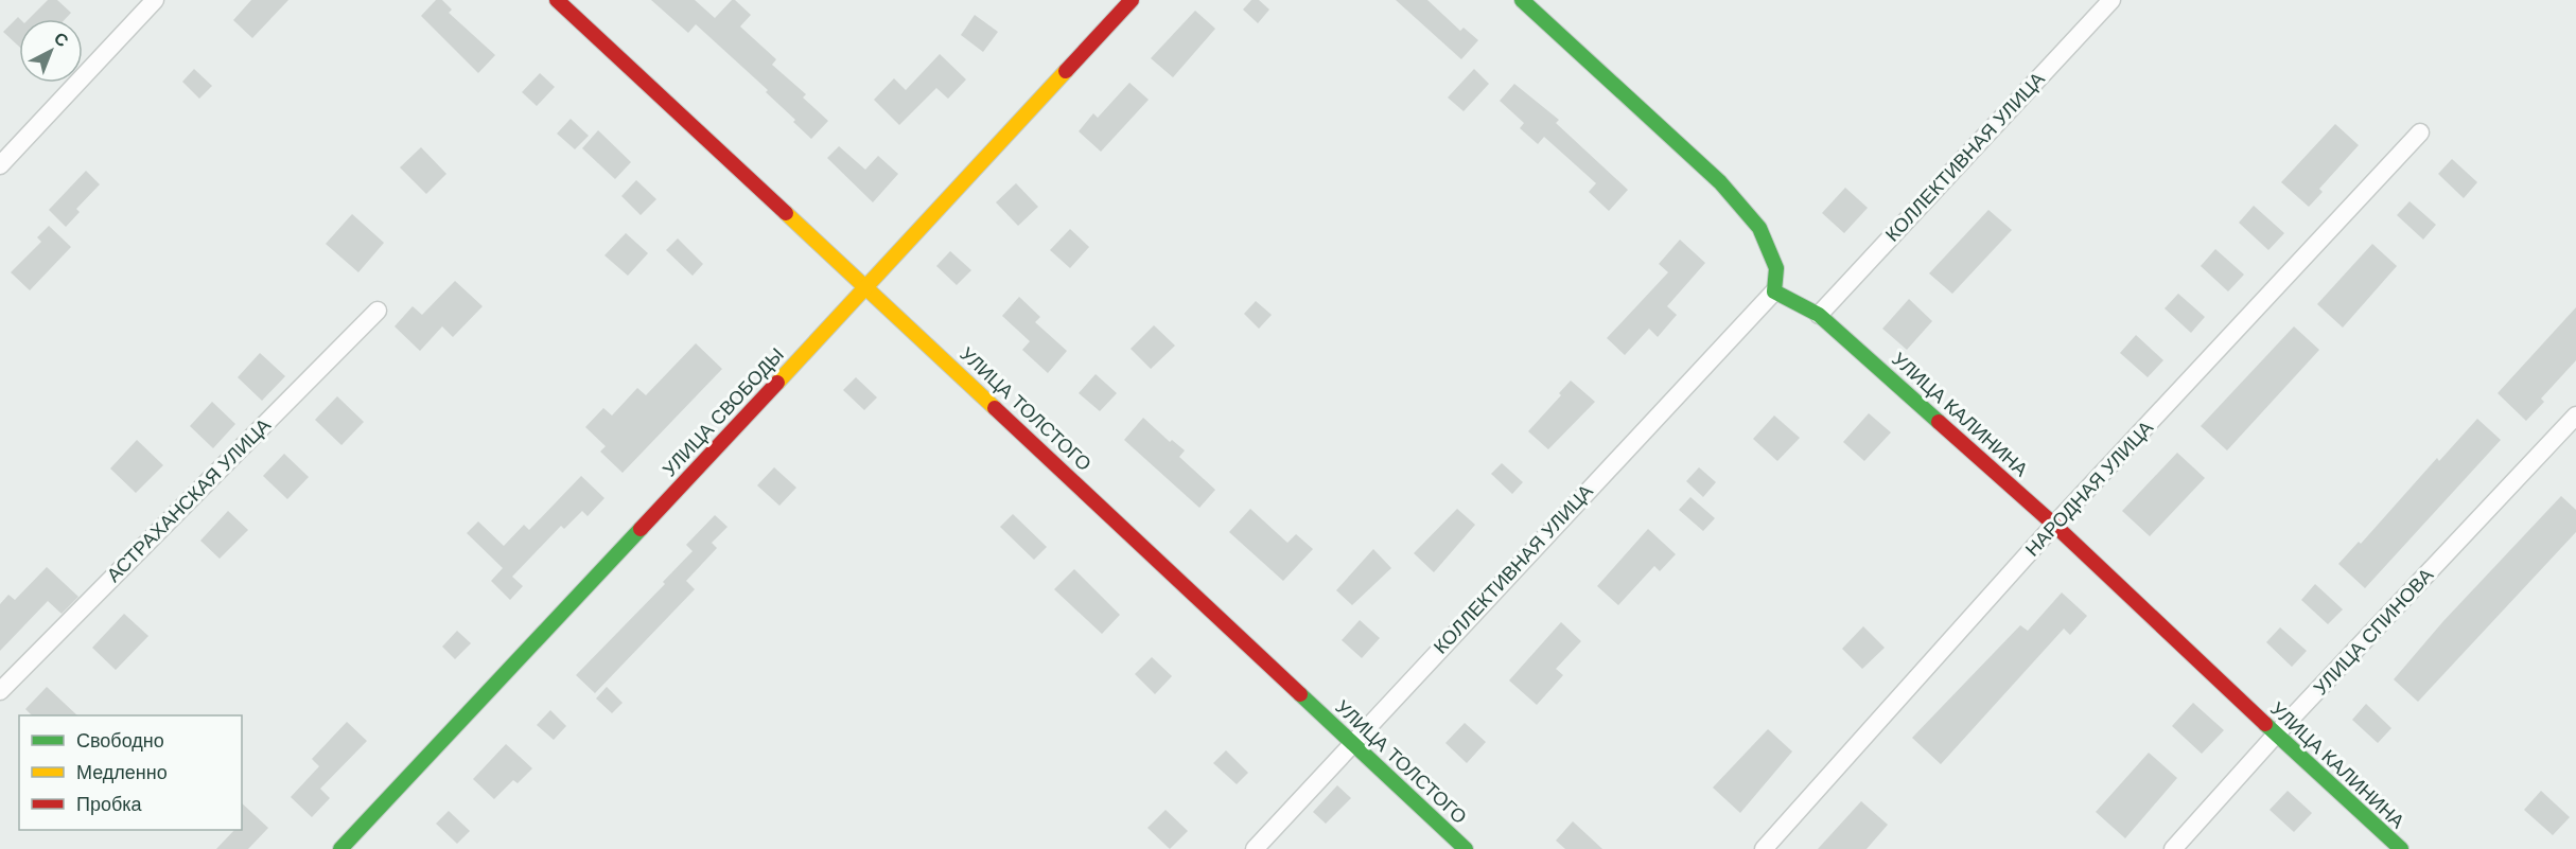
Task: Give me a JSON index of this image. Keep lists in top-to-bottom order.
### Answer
{
  "streets": {
    "street": [
      "КОЛЛЕКТИВНАЯ УЛИЦА",
      "УЛИЦА ТОЛСТОГО",
      "УЛИЦА СВОБОДЫ",
      "УЛИЦА КАЛИНИНА",
      "НАРОДНАЯ УЛИЦА",
      "АСТРАХАНСКАЯ УЛИЦА",
      "УЛИЦА СПИНОВА"
    ]
  },
  "crossings": [
    ["КОЛЛЕКТИВНАЯ УЛИЦА", "УЛИЦА ТОЛСТОГО"],
    ["КОЛЛЕКТИВНАЯ УЛИЦА", "УЛИЦА КАЛИНИНА"],
    ["УЛИЦА ТОЛСТОГО", "УЛИЦА СВОБОДЫ"],
    ["УЛИЦА КАЛИНИНА", "НАРОДНАЯ УЛИЦА"],
    ["УЛИЦА КАЛИНИНА", "УЛИЦА СПИНОВА"]
  ],
  "legend": ["Свободно", "Медленно", "Пробка"],
  "north": "top right"
}
